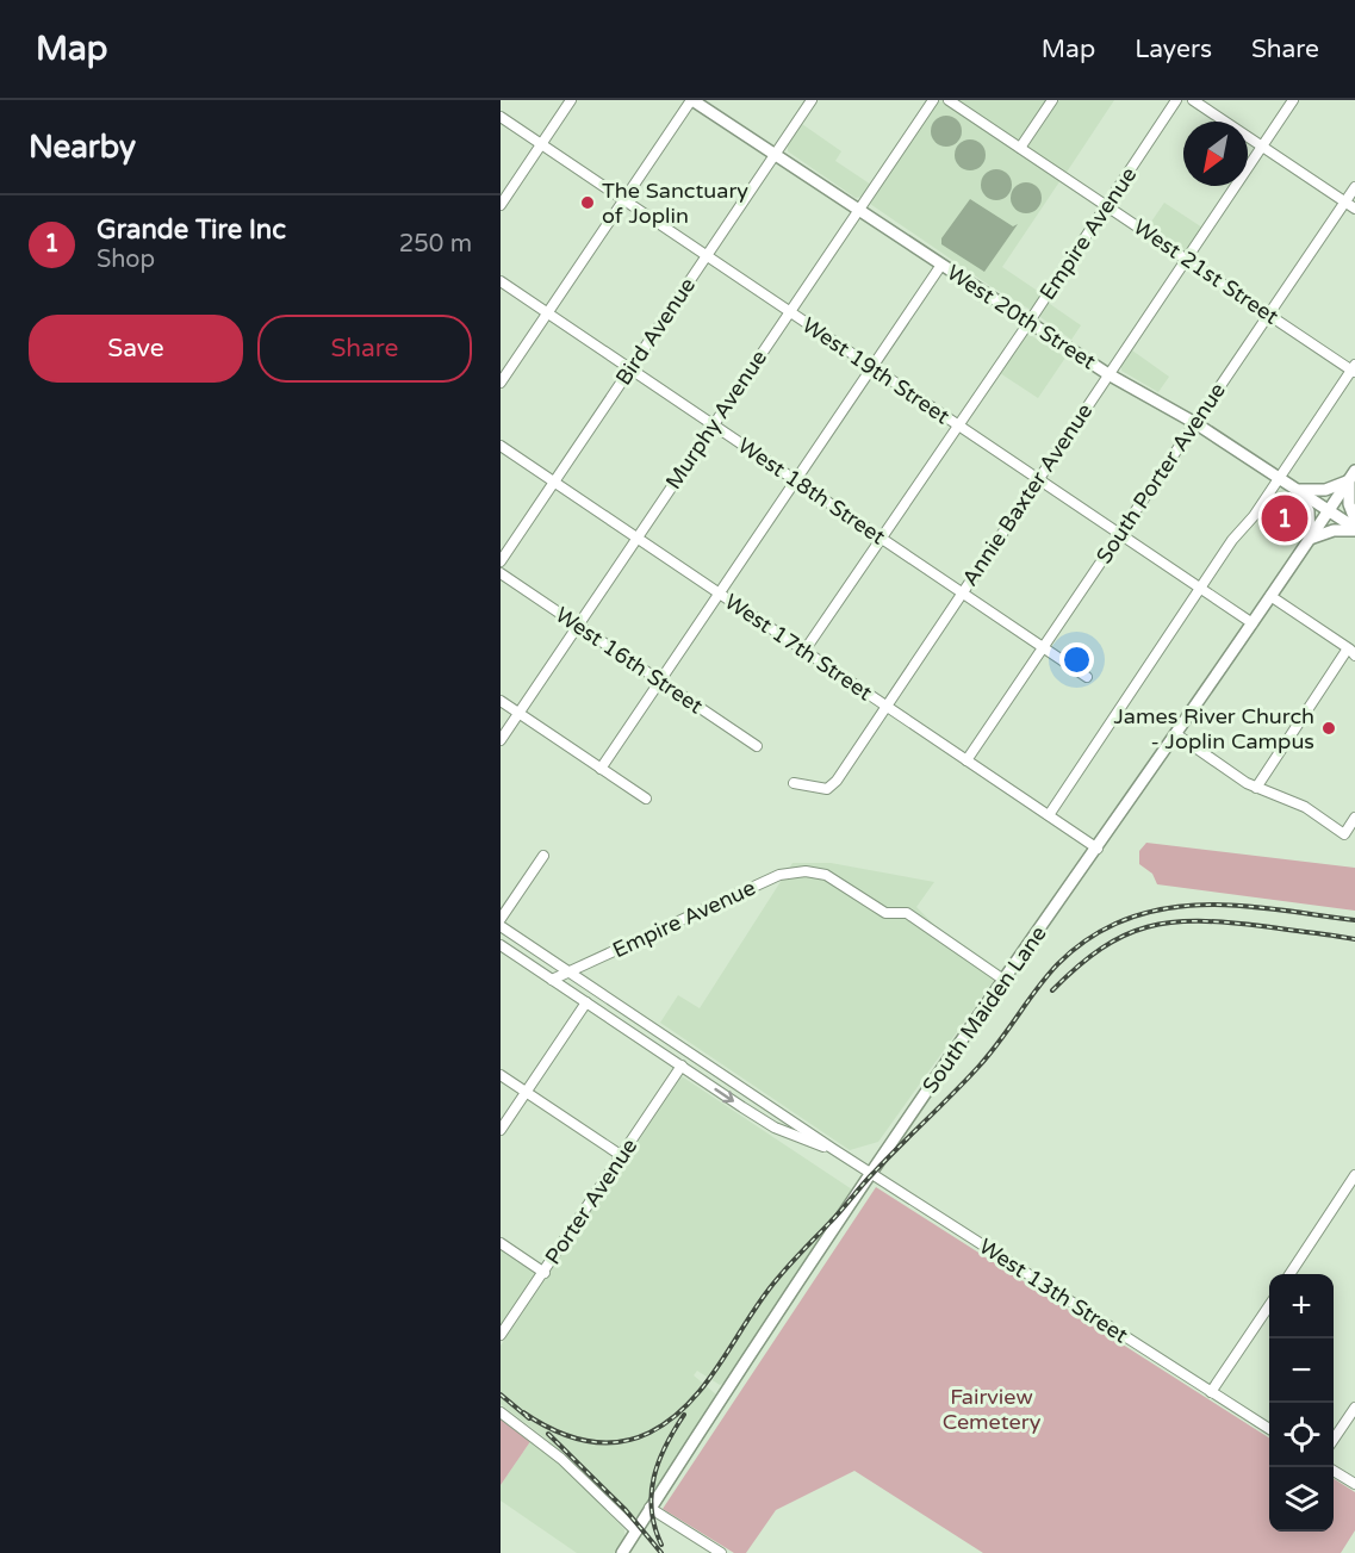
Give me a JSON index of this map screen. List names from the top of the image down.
{
  "streets": {
    "main road": ["West 20th Street", "South Maiden Lane"],
    "street": [
      "Empire Avenue",
      "West 21st Street",
      "Bird Avenue",
      "West 19th Street",
      "Murphy Avenue",
      "South Porter Avenue",
      "West 18th Street",
      "Annie Baxter Avenue",
      "West 17th Street",
      "West 16th Street",
      "Porter Avenue",
      "West 13th Street"
    ]
  },
  "crossings": [
    ["Empire Avenue", "West 21st Street"],
    ["Empire Avenue", "West 20th Street"],
    ["Empire Avenue", "West 19th Street"],
    ["Empire Avenue", "West 18th Street"],
    ["Empire Avenue", "West 17th Street"],
    ["Empire Avenue", "South Maiden Lane"],
    ["Empire Avenue", "West 13th Street"],
    ["West 21st Street", "South Porter Avenue"],
    ["West 21st Street", "Annie Baxter Avenue"],
    ["West 20th Street", "Bird Avenue"],
    ["West 20th Street", "Murphy Avenue"],
    ["West 20th Street", "South Porter Avenue"],
    ["West 20th Street", "Annie Baxter Avenue"],
    ["West 20th Street", "South Maiden Lane"],
    ["Bird Avenue", "West 19th Street"],
    ["Bird Avenue", "West 18th Street"],
    ["Bird Avenue", "West 17th Street"],
    ["West 19th Street", "Murphy Avenue"],
    ["West 19th Street", "South Porter Avenue"],
    ["West 19th Street", "Annie Baxter Avenue"],
    ["West 19th Street", "South Maiden Lane"],
    ["Murphy Avenue", "West 18th Street"],
    ["Murphy Avenue", "West 17th Street"],
    ["Murphy Avenue", "West 16th Street"],
    ["South Porter Avenue", "West 18th Street"],
    ["South Porter Avenue", "West 17th Street"],
    ["West 18th Street", "Annie Baxter Avenue"],
    ["Annie Baxter Avenue", "West 17th Street"],
    ["West 17th Street", "South Maiden Lane"],
    ["South Maiden Lane", "West 13th Street"],
    ["Porter Avenue", "West 13th Street"]
  ],
  "parks": ["Fairview Cemetery"],
  "places": ["The Sanctuary of Joplin", "James River Church - Joplin Campus"],
  "north": "bottom left",
  "page": {
    "header": "Map",
    "nav": ["Map", "Layers", "Share"],
    "heading": "Nearby",
    "list": [
      {
        "mark": "1",
        "name": "Grande Tire Inc",
        "note": "Shop",
        "value": "250 m"
      }
    ],
    "buttons": ["Save", "Share"],
    "pins": "1",
    "map_buttons": ["+", "−"]
  }
}
